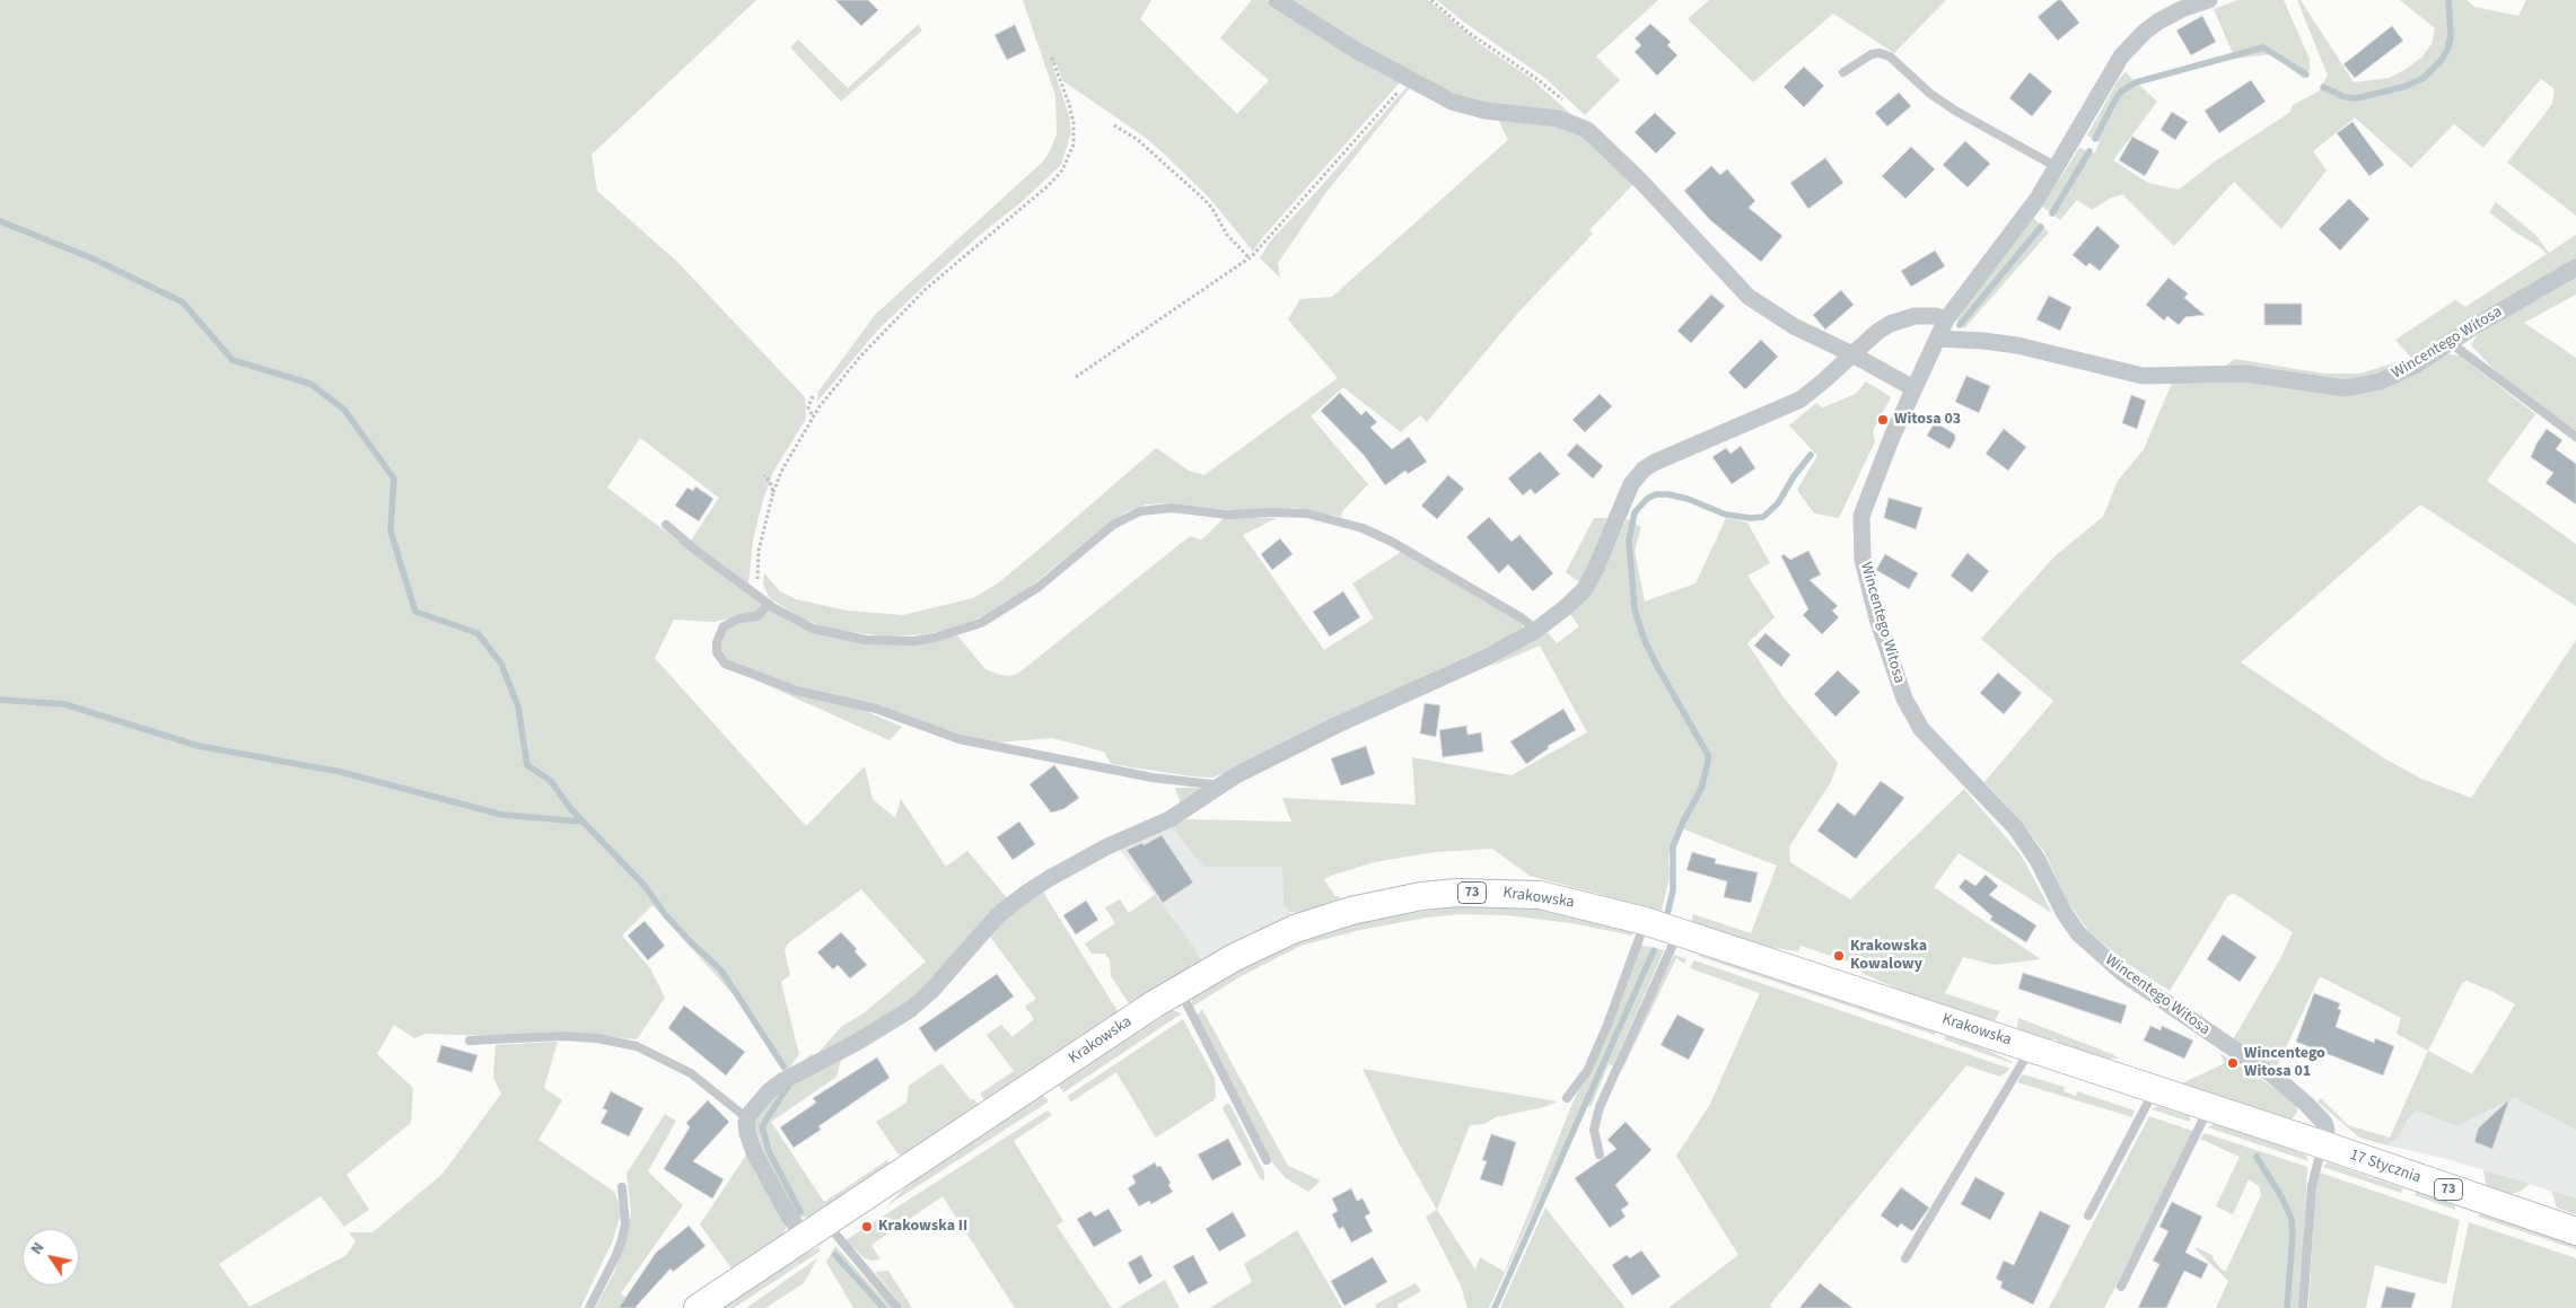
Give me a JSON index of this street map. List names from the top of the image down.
{
  "streets": {
    "main road": ["73", "Krakowska", "17 Stycznia"],
    "street": ["Wincentego Witosa"]
  },
  "crossings": [
    ["Wincentego Witosa", "Krakowska"],
    ["Wincentego Witosa", "17 Stycznia"],
    ["Krakowska", "17 Stycznia"]
  ],
  "places": [
    "Witosa 03",
    "Krakowska Kowalowy",
    "Wincentego Witosa 01",
    "Krakowska II"
  ],
  "north": "top left"
}
